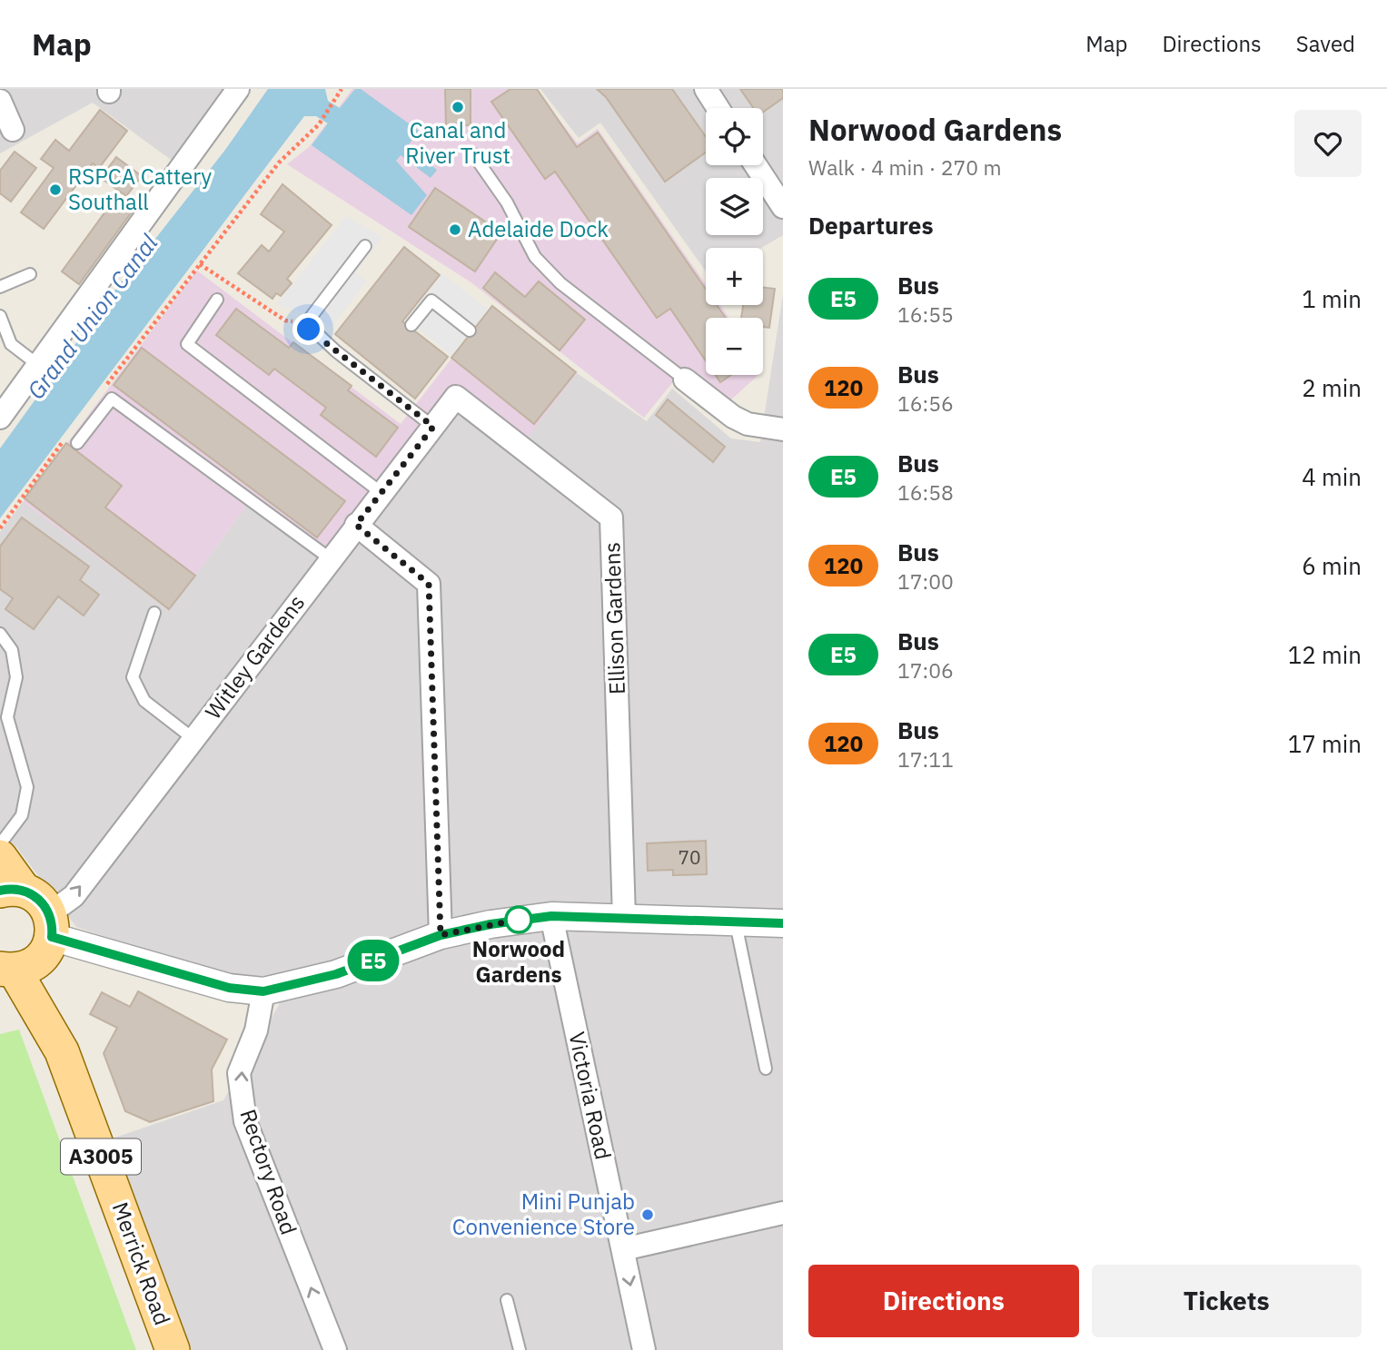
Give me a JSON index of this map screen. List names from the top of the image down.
{
  "streets": {
    "main road": ["A3005", "Merrick Road"],
    "street": [
      "Ellison Gardens",
      "Witley Gardens",
      "Victoria Road",
      "Rectory Road"
    ]
  },
  "crossings": [
    ["Ellison Gardens", "Witley Gardens"],
    ["Witley Gardens", "A3005"],
    ["A3005", "Merrick Road"]
  ],
  "one_way": ["Witley Gardens", "Rectory Road"],
  "water": ["Grand Union Canal"],
  "places": [
    "Canal and River Trust",
    "RSPCA Cattery Southall",
    "Adelaide Dock",
    "Norwood Gardens",
    "Mini Punjab Convenience Store"
  ],
  "lines": ["bus line E5"],
  "house_numbers": ["70"],
  "page": {
    "header": "Map",
    "nav": ["Map", "Directions", "Saved"],
    "on_map": "E5",
    "heading": [
      ["Norwood Gardens", "Walk · 4 min · 270 m"],
      "Departures"
    ],
    "map_buttons": ["+", "−"],
    "list": [
      {
        "mark": "E5",
        "name": "Bus",
        "note": "16:55",
        "value": "1 min"
      },
      {
        "mark": "120",
        "name": "Bus",
        "note": "16:56",
        "value": "2 min"
      },
      {
        "mark": "E5",
        "name": "Bus",
        "note": "16:58",
        "value": "4 min"
      },
      {
        "mark": "120",
        "name": "Bus",
        "note": "17:00",
        "value": "6 min"
      },
      {
        "mark": "E5",
        "name": "Bus",
        "note": "17:06",
        "value": "12 min"
      },
      {
        "mark": "120",
        "name": "Bus",
        "note": "17:11",
        "value": "17 min"
      }
    ],
    "buttons": ["Directions", "Tickets"]
  }
}
